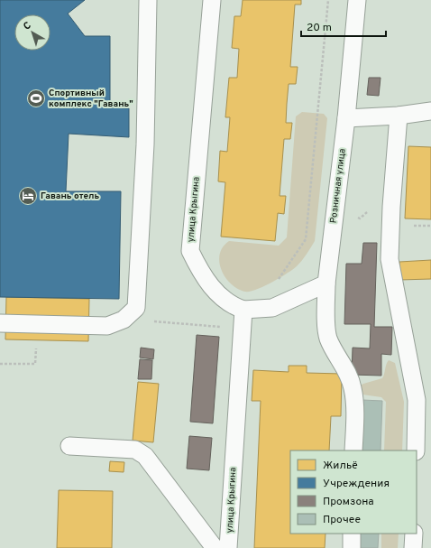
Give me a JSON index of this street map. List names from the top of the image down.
{
  "streets": {
    "lane": ["Розничная улица", "улица Крыгина"]
  },
  "places": {
    "sports": ["Спортивный комплекс \"Гавань\""],
    "hotel": ["Гавань отель"]
  },
  "legend": [
    "Жильё",
    "Учреждения",
    "Промзона",
    "Прочее"
  ],
  "scale_bar": "20 m",
  "north": "top left"
}
